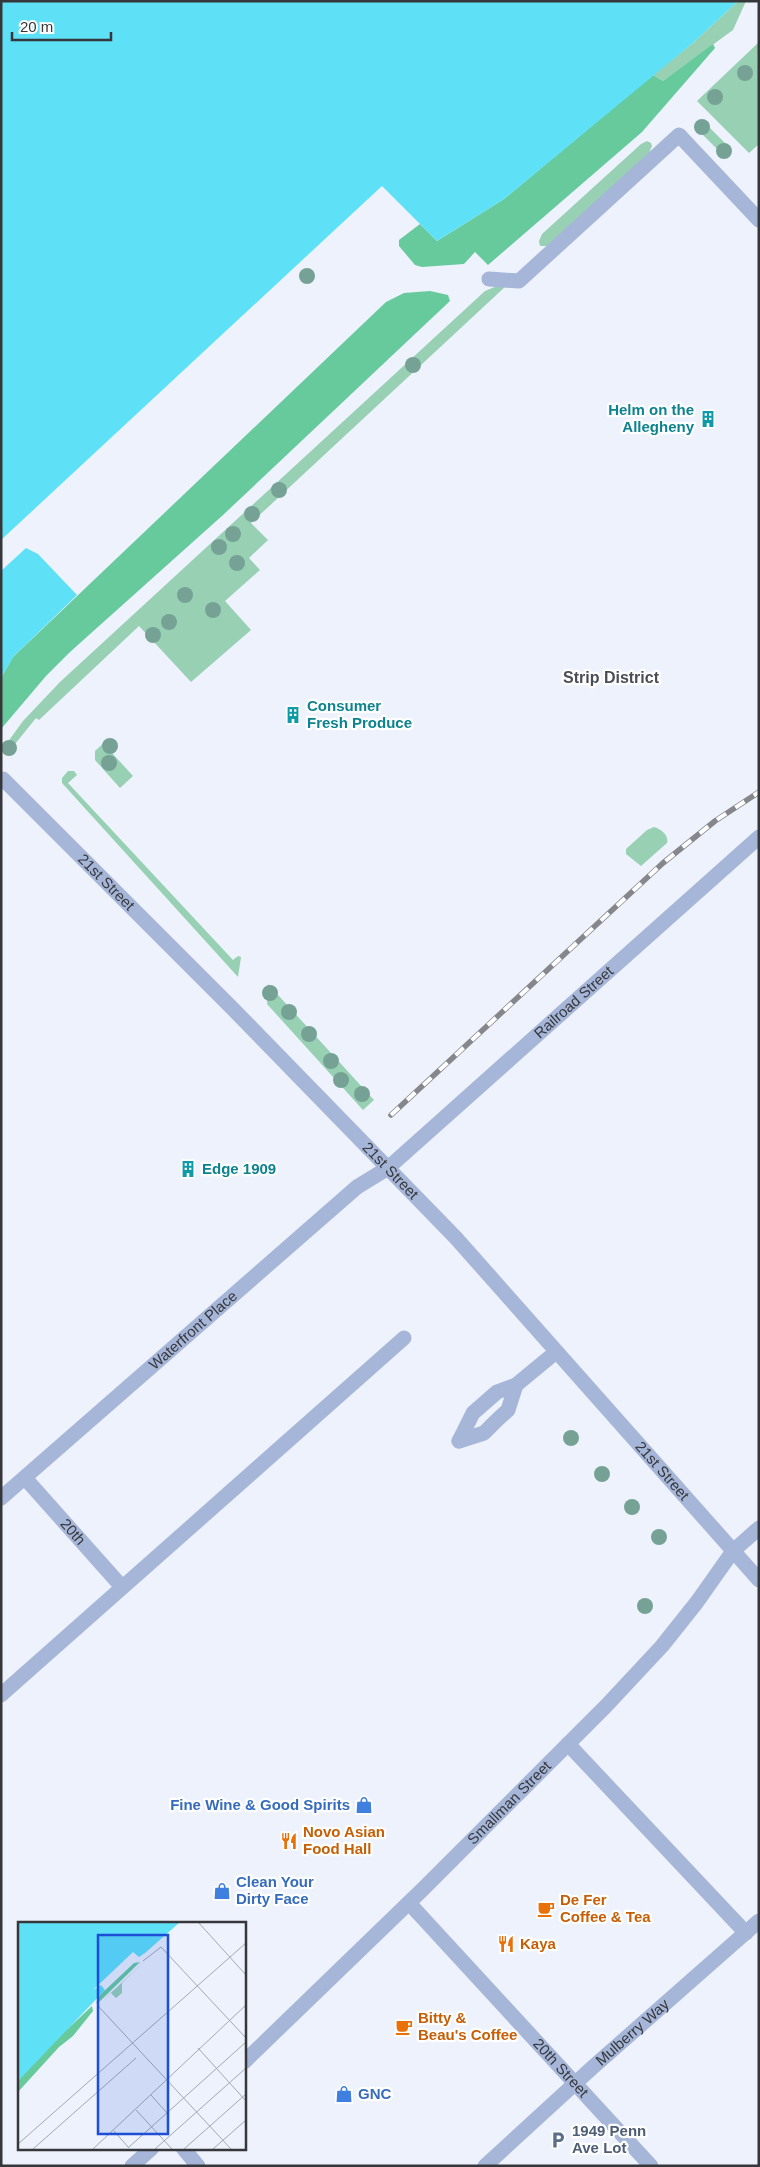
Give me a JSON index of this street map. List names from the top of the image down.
{
  "streets": {
    "street": [
      "21st Street",
      "Railroad Street",
      "Waterfront Place",
      "20th",
      "Smallman Street",
      "Mulberry Way",
      "20th Street"
    ]
  },
  "crossings": [
    ["21st Street", "Railroad Street"],
    ["21st Street", "Waterfront Place"],
    ["21st Street", "Smallman Street"],
    ["Railroad Street", "Waterfront Place"],
    ["Waterfront Place", "20th"],
    ["Smallman Street", "20th Street"],
    ["Mulberry Way", "20th Street"]
  ],
  "districts": ["Strip District"],
  "places": {
    "building": ["Helm on the Allegheny", "Consumer Fresh Produce", "Edge 1909"],
    "shop": ["Fine Wine & Good Spirits", "Clean Your Dirty Face", "GNC"],
    "restaurant": ["Novo Asian Food Hall", "Kaya"],
    "cafe": ["De Fer Coffee & Tea", "Bitty & Beau's Coffee"],
    "parking": ["1949 Penn Ave Lot"]
  },
  "scale_bar": "20 m"
}
